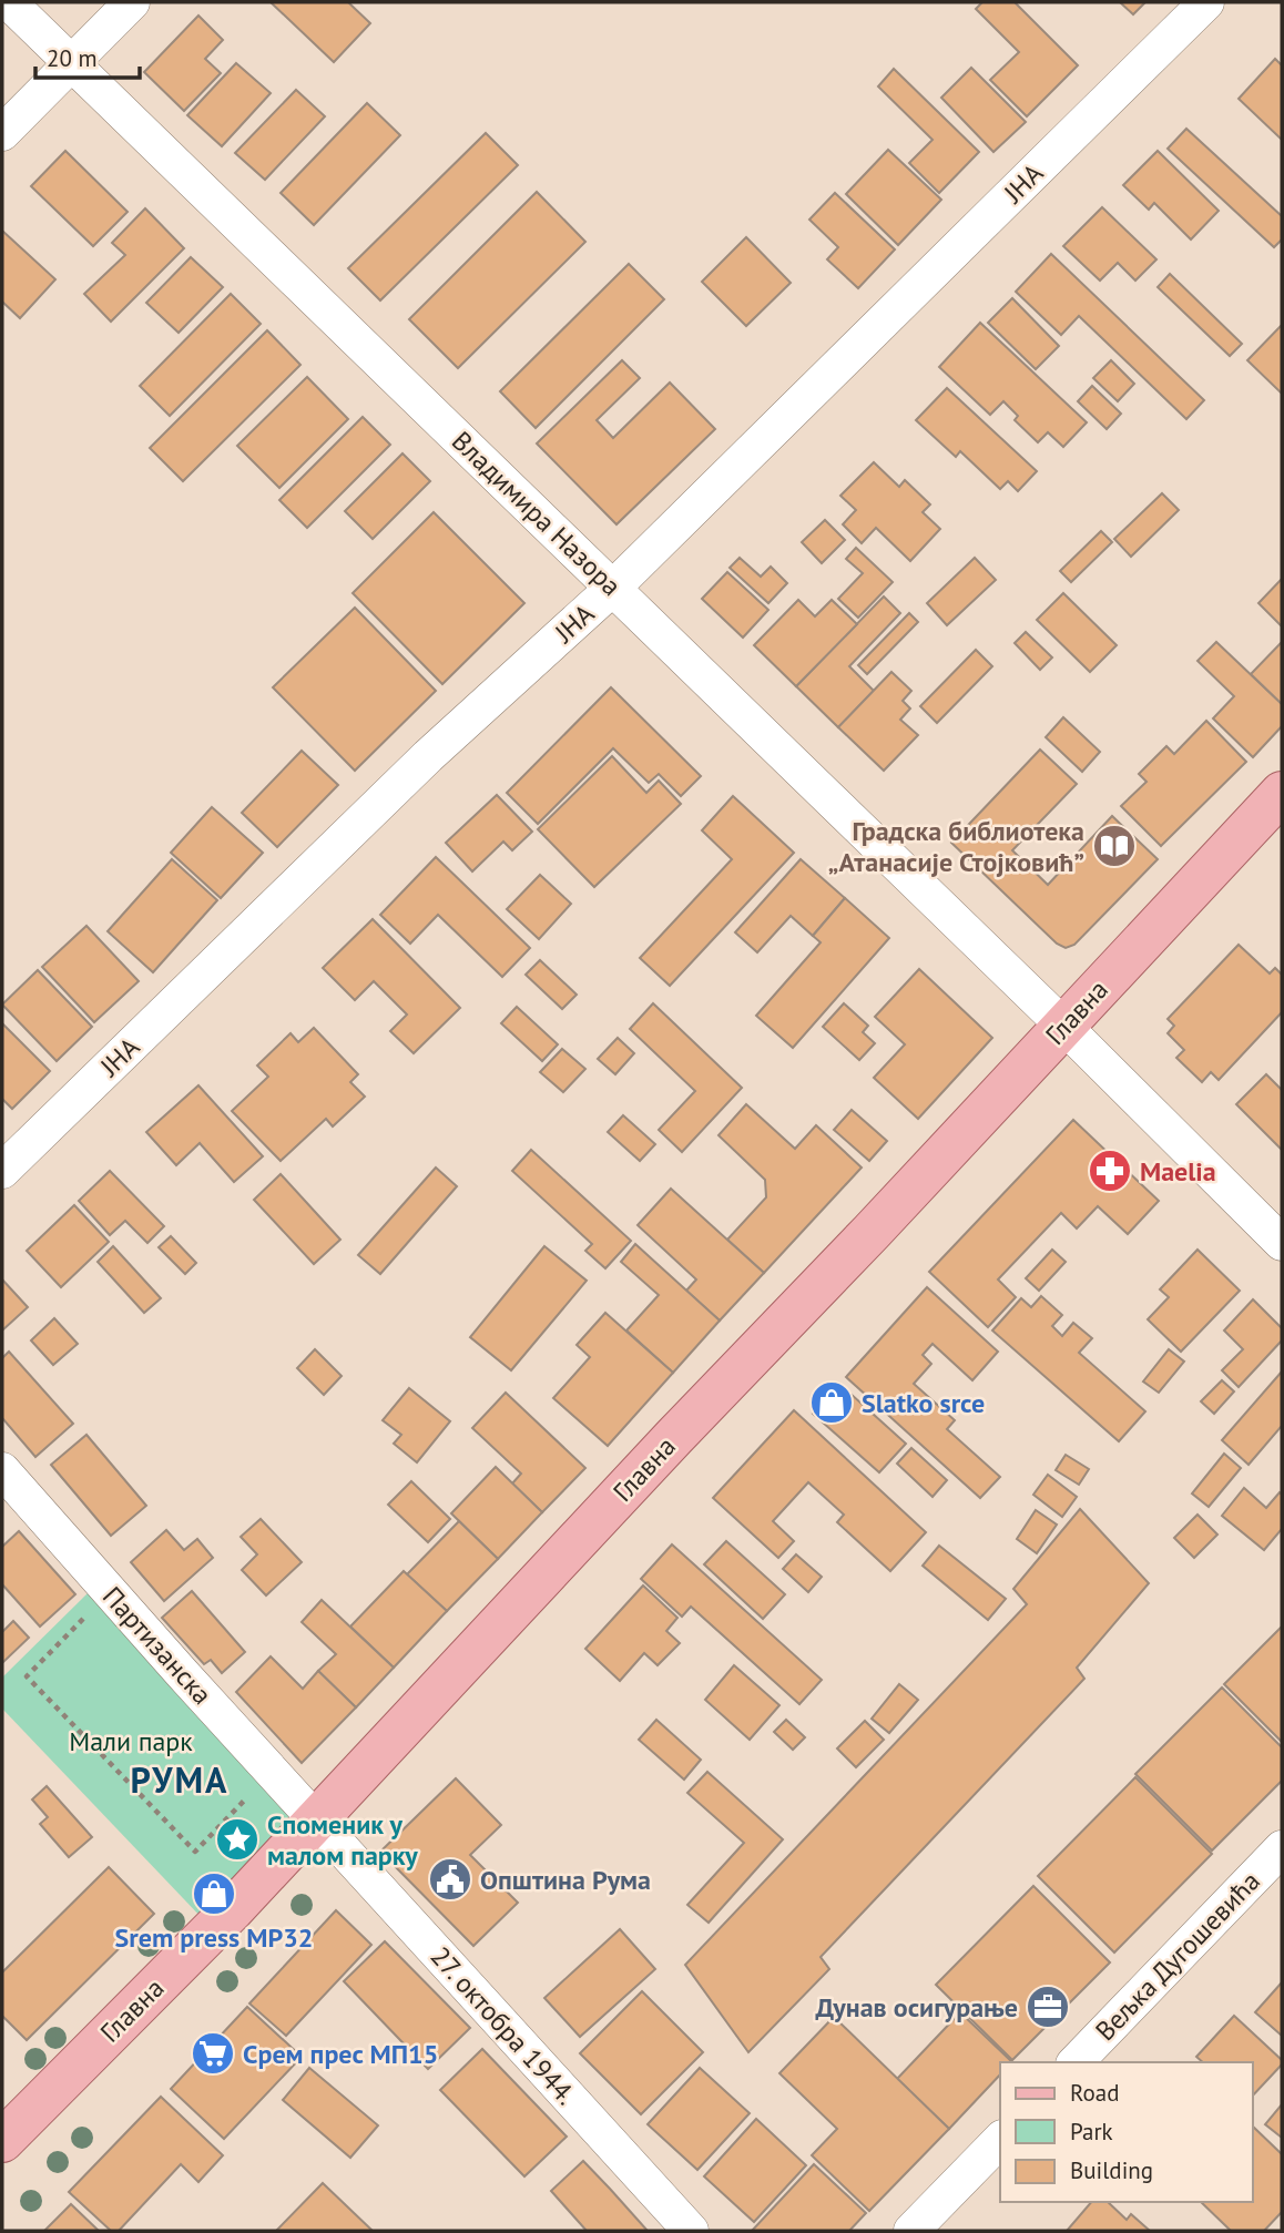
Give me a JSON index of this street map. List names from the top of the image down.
{
  "streets": {
    "main road": ["Главна"],
    "street": [
      "ЈНА",
      "Владимира Назора",
      "Партизанска",
      "Вељка Дугошевића",
      "27. октобра 1944."
    ]
  },
  "crossings": [
    ["ЈНА", "Владимира Назора"],
    ["Владимира Назора", "Главна"],
    ["Главна", "Партизанска"],
    ["Главна", "27. октобра 1944."],
    ["Партизанска", "27. октобра 1944."]
  ],
  "districts": ["РУМА"],
  "parks": ["Мали парк"],
  "places": {
    "library": ["Градска библиотека „Атанасије Стојковић”"],
    "pharmacy": ["Maelia"],
    "shop": ["Slatko srce", "Srem press MP32"],
    "place": ["Споменик у малом парку"],
    "public building": ["Општина Рума"],
    "office": ["Дунав осигурање"],
    "supermarket": ["Срем прес МП15"]
  },
  "legend": ["Road", "Park", "Building"],
  "scale_bar": "20 m"
}
